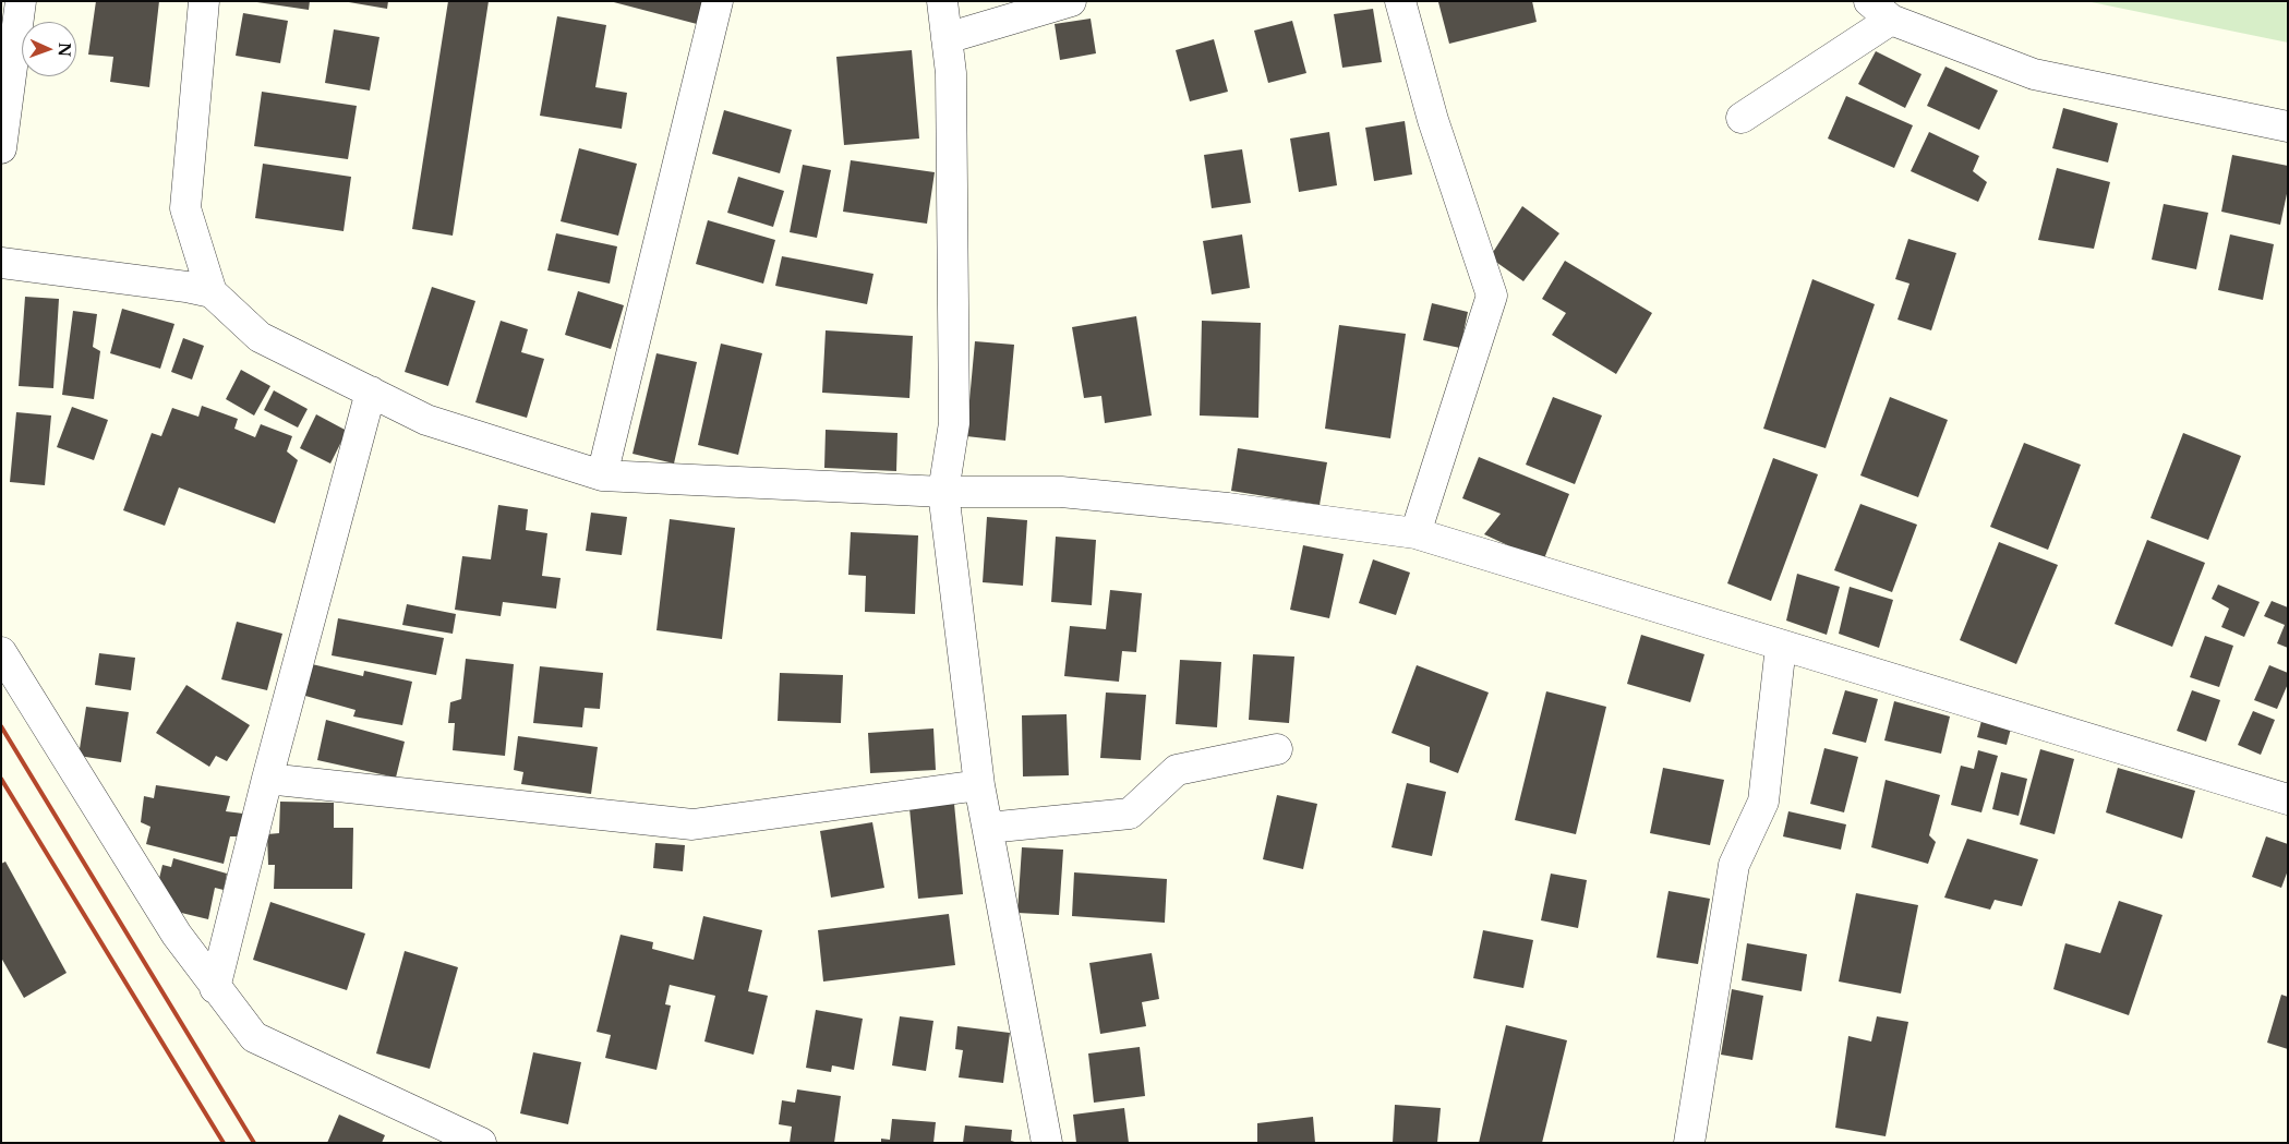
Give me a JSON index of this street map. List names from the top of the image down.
{
  "north": "right"
}
